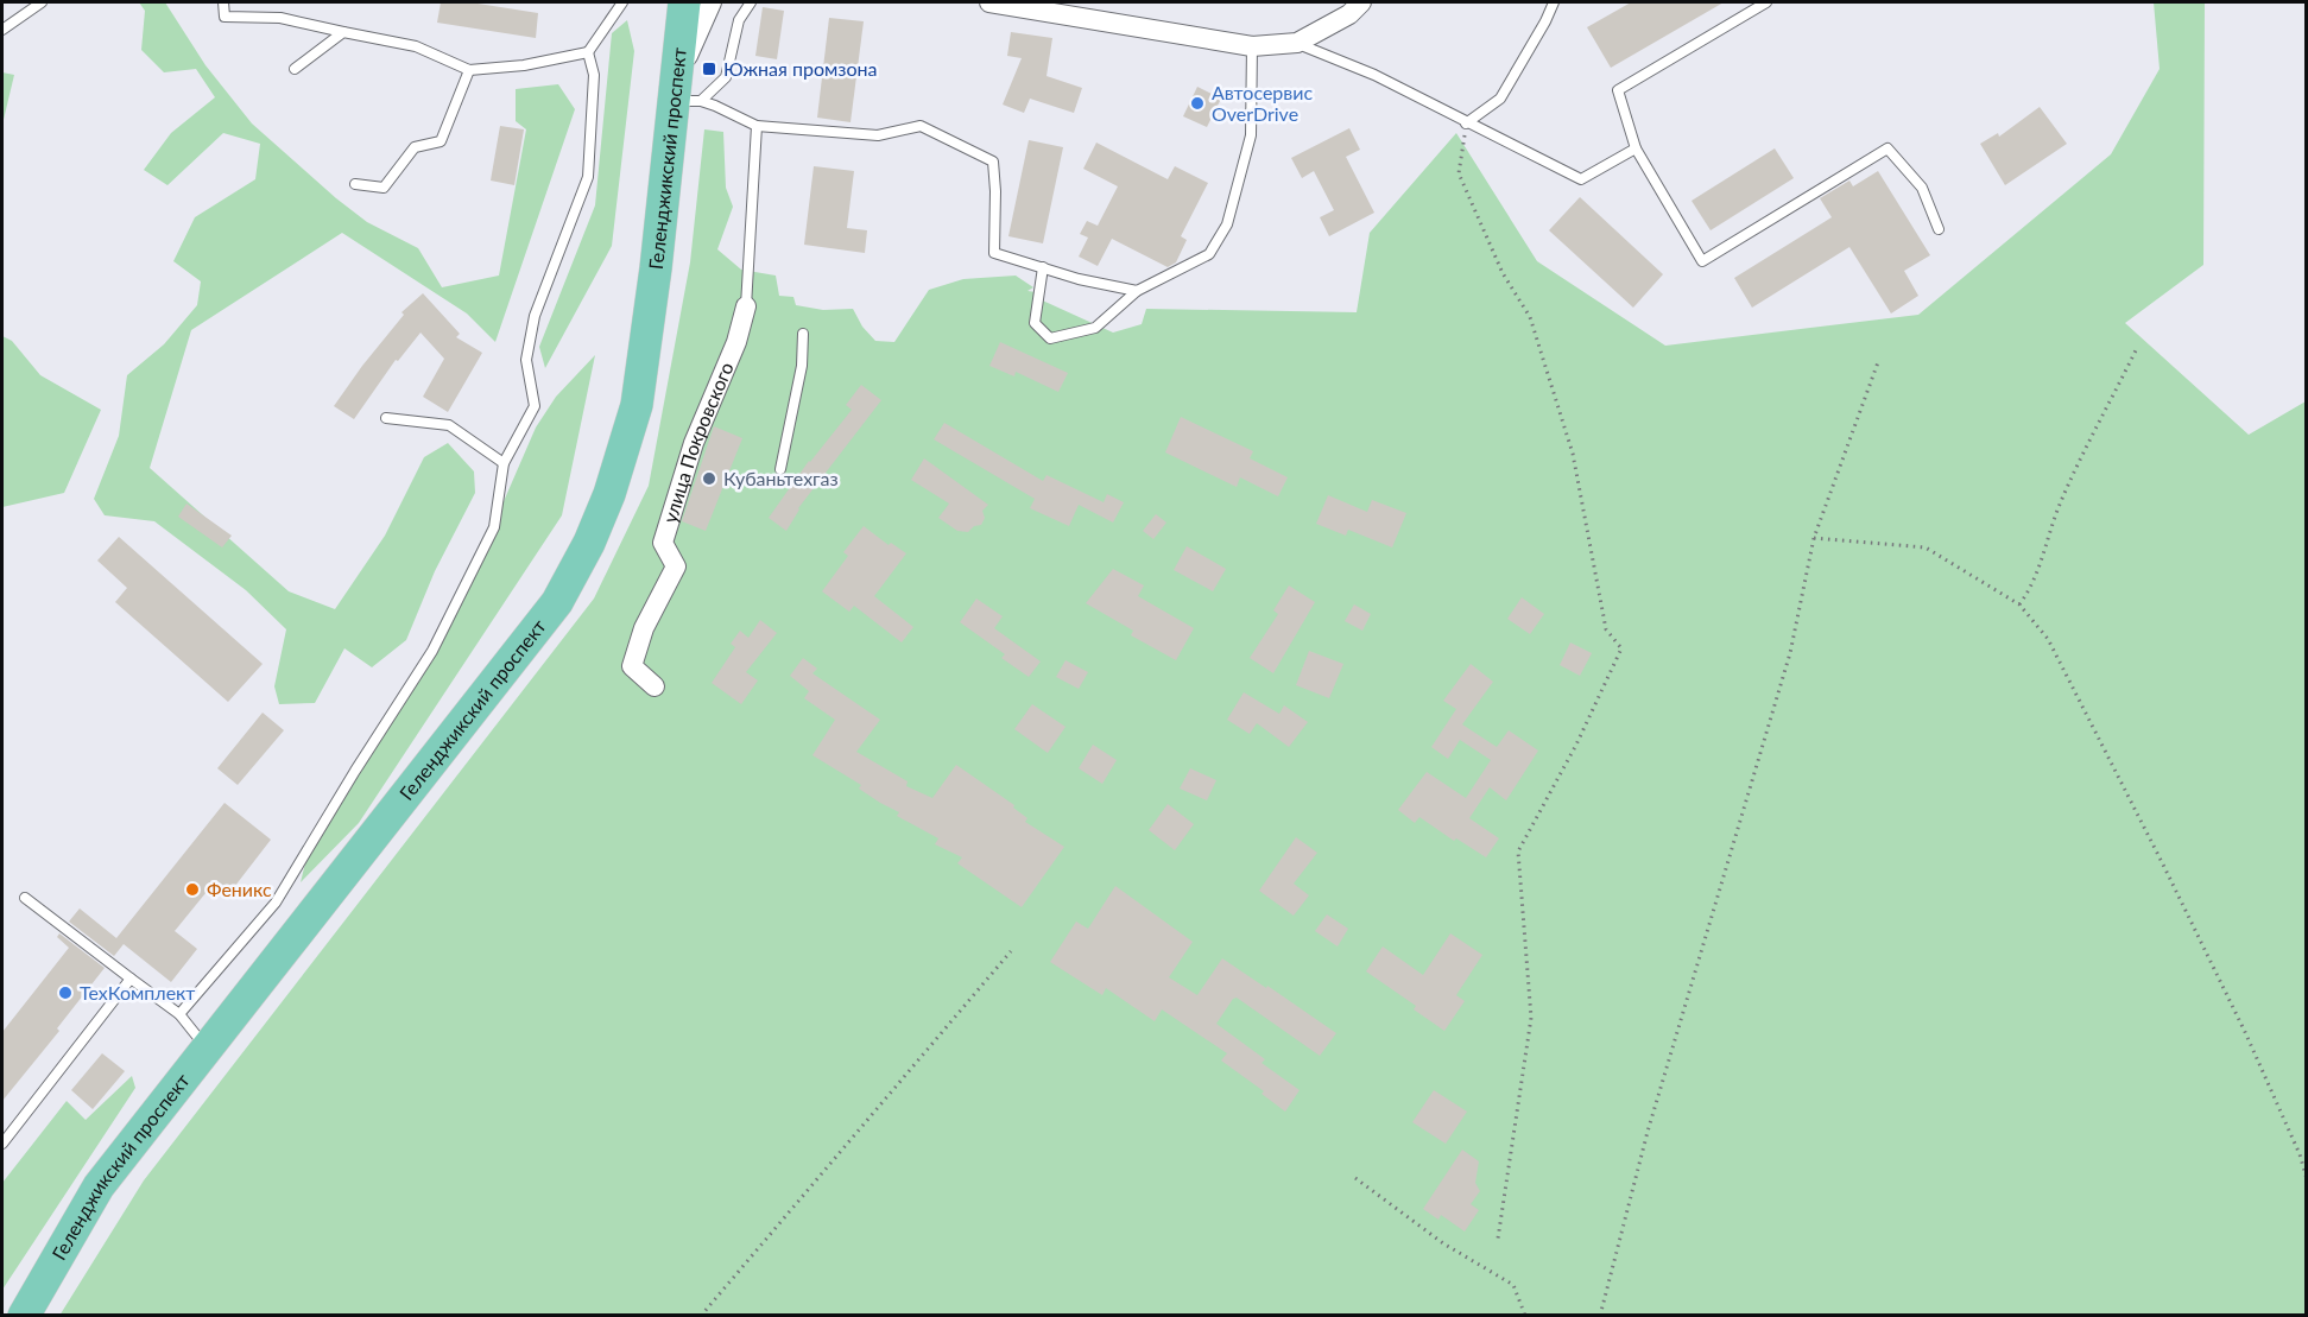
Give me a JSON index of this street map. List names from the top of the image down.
{
  "streets": {
    "main road": ["Геленджикский проспект"],
    "street": ["улица Покровского"]
  },
  "places": {
    "transit": ["Южная промзона"],
    "other": [
      "Автосервис OverDrive",
      "Кубаньтехгаз",
      "Феникс",
      "ТехКомплект"
    ]
  }
}
